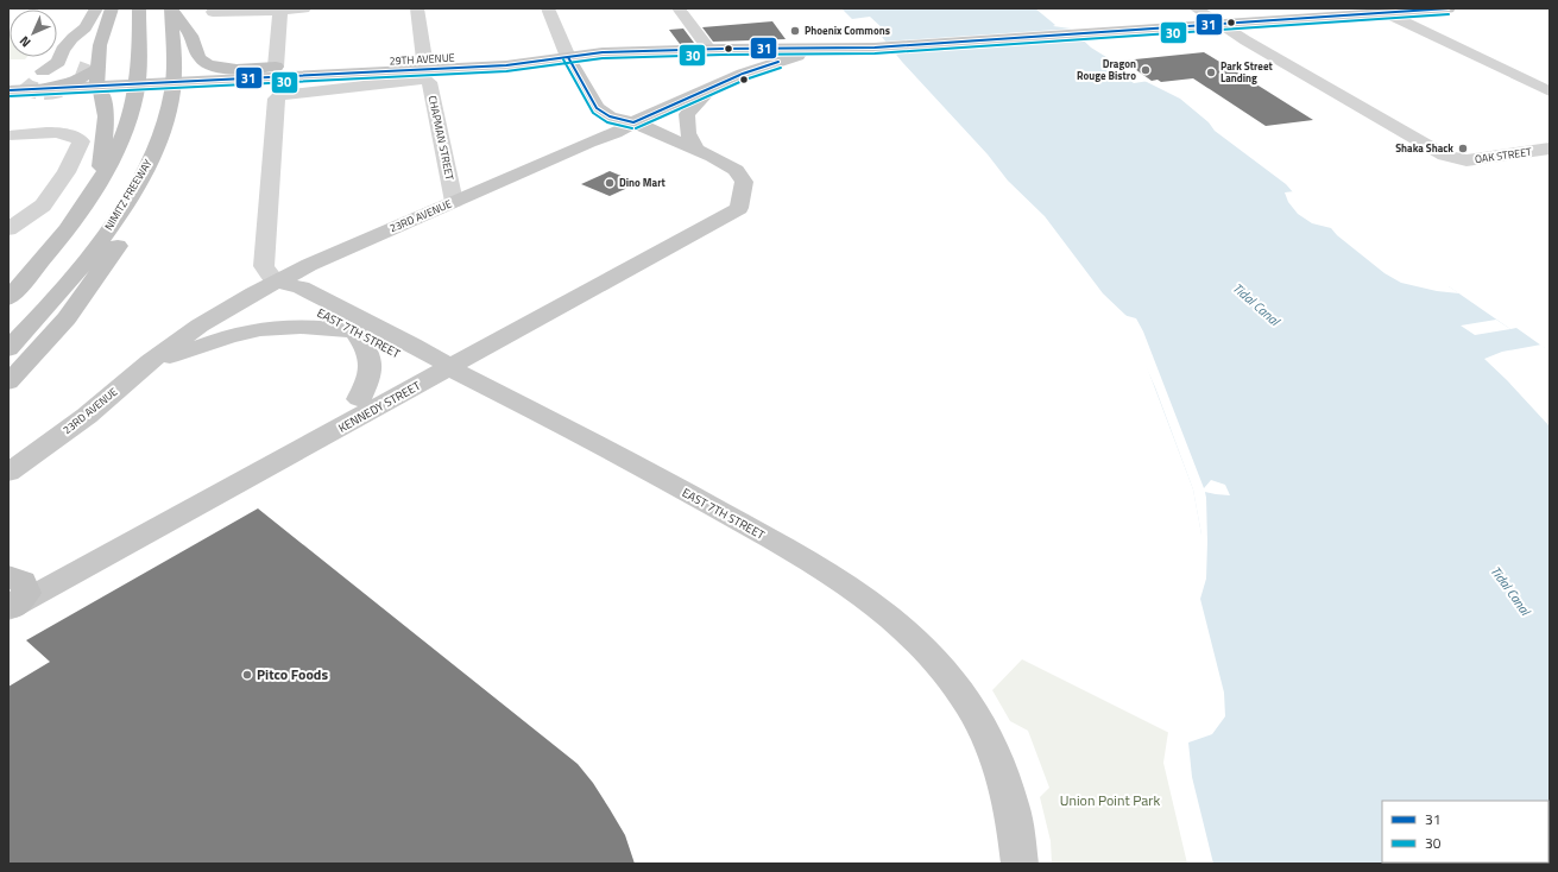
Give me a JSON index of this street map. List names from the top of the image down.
{
  "streets": {
    "highway": ["NIMITZ FREEWAY"],
    "main road": [
      "29TH AVENUE",
      "23RD AVENUE",
      "EAST 7TH STREET",
      "KENNEDY STREET"
    ],
    "street": ["CHAPMAN STREET", "OAK STREET"]
  },
  "crossings": [
    ["29TH AVENUE", "23RD AVENUE"],
    ["CHAPMAN STREET", "23RD AVENUE"],
    ["CHAPMAN STREET", "EAST 7TH STREET"],
    ["23RD AVENUE", "EAST 7TH STREET"],
    ["23RD AVENUE", "KENNEDY STREET"],
    ["EAST 7TH STREET", "KENNEDY STREET"]
  ],
  "water": ["Tidal Canal"],
  "parks": ["Union Point Park"],
  "places": [
    "Phoenix Commons",
    "Dragon Rouge Bistro",
    "Park Street Landing",
    "Shaka Shack",
    "Dino Mart",
    "Pitco Foods"
  ],
  "lines": ["transit line 31", "transit line 30"],
  "legend": ["31", "30"],
  "north": "bottom left"
}
